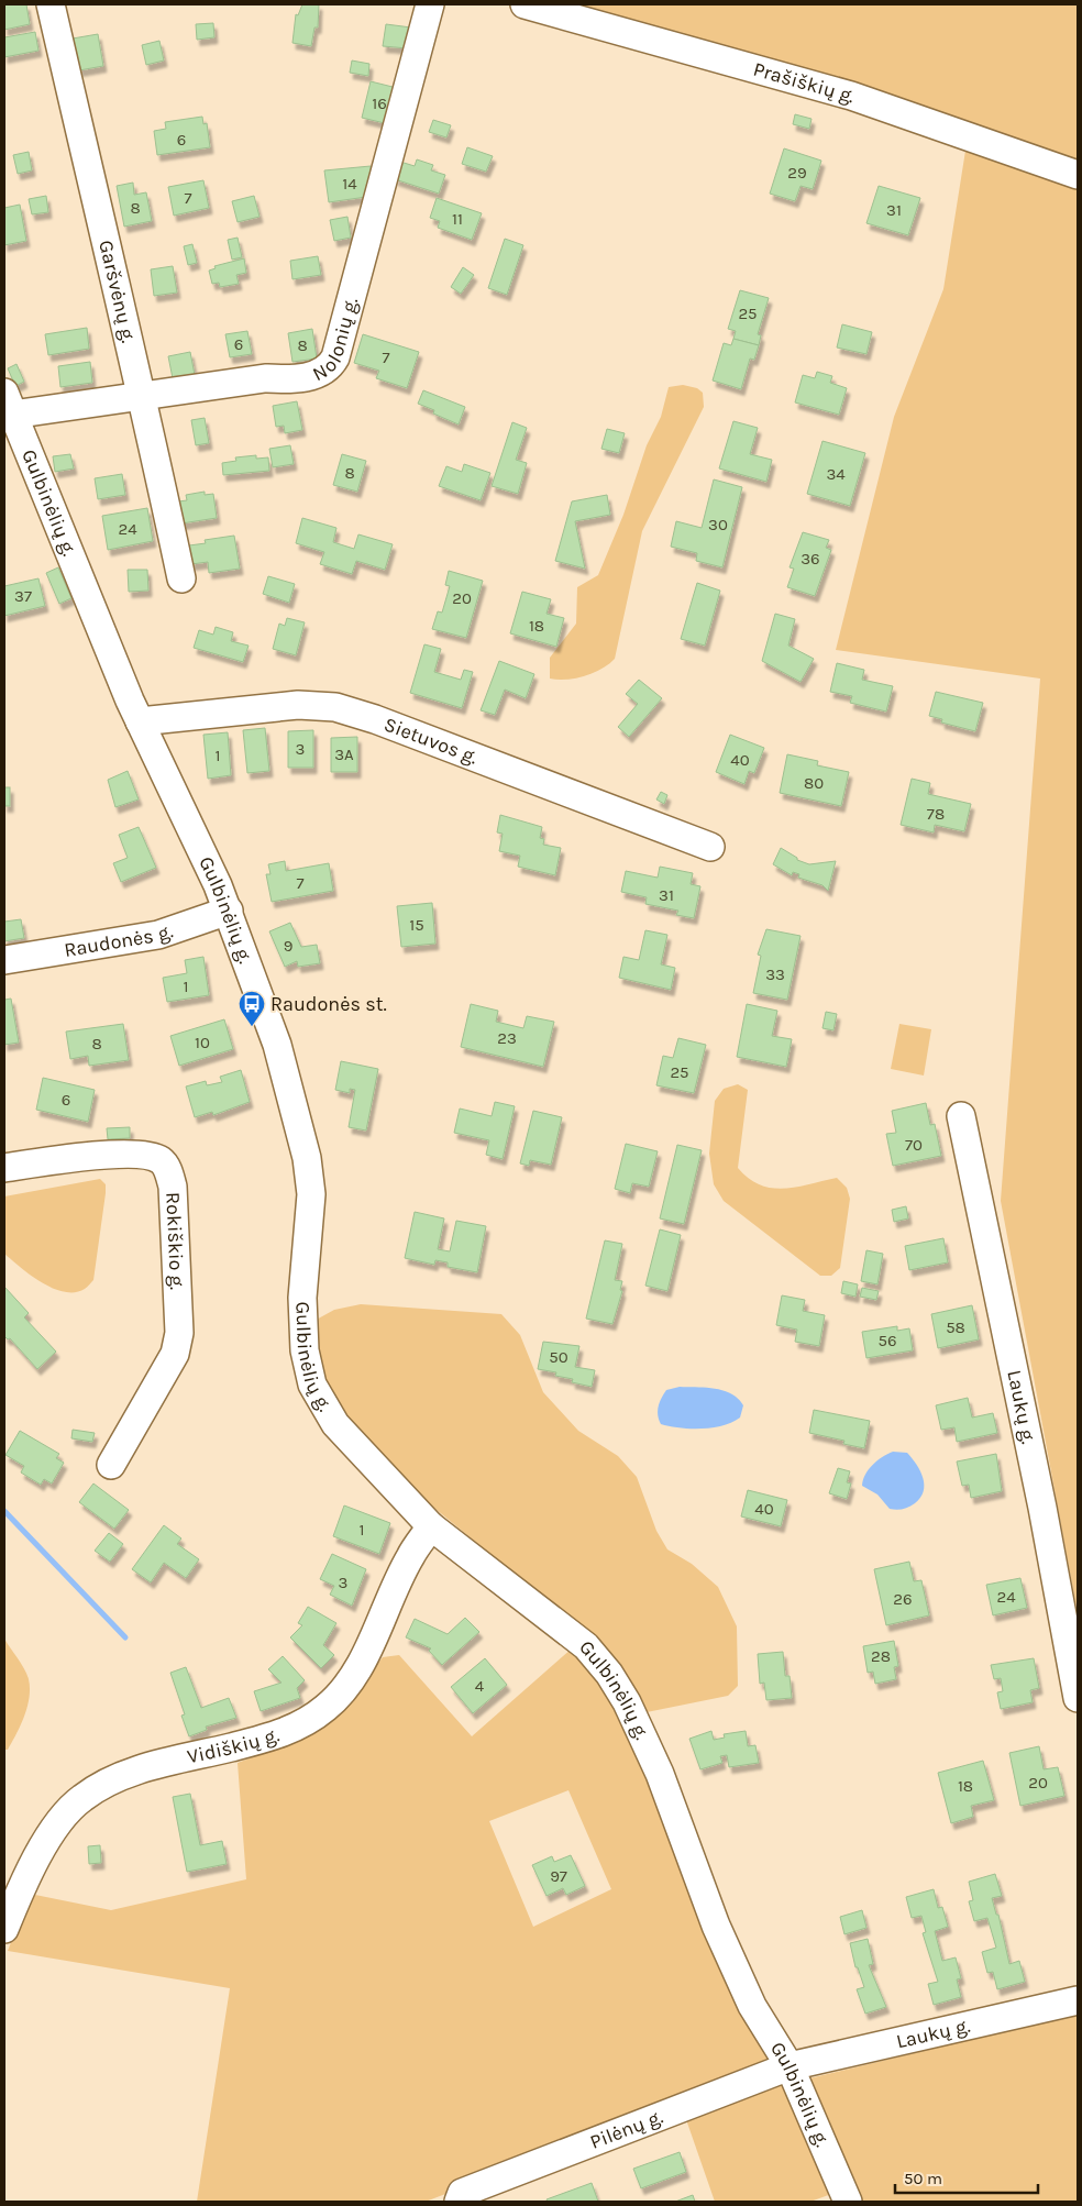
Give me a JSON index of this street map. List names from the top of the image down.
{
  "streets": {
    "street": [
      "Prašiškių g.",
      "Garšvėnų g.",
      "Nolonių g.",
      "Gulbinėlių g.",
      "Sietuvos g.",
      "Raudonės g.",
      "Rokiškio g.",
      "Laukų g.",
      "Vidiškių g.",
      "Pilėnų g."
    ]
  },
  "crossings": [
    ["Garšvėnų g.", "Nolonių g."],
    ["Nolonių g.", "Gulbinėlių g."],
    ["Gulbinėlių g.", "Sietuvos g."],
    ["Gulbinėlių g.", "Raudonės g."],
    ["Gulbinėlių g.", "Laukų g."],
    ["Gulbinėlių g.", "Vidiškių g."],
    ["Gulbinėlių g.", "Pilėnų g."],
    ["Laukų g.", "Pilėnų g."]
  ],
  "places": {
    "bus stop": ["Raudonės st."]
  },
  "house_numbers": [
    "16",
    "6",
    "29",
    "14",
    "7",
    "8",
    "31",
    "11",
    "25",
    "6",
    "8",
    "7",
    "8",
    "34",
    "30",
    "24",
    "36",
    "37",
    "20",
    "18",
    "3",
    "3A",
    "1",
    "40",
    "80",
    "78",
    "7",
    "31",
    "15",
    "9",
    "33",
    "1",
    "23",
    "10",
    "8",
    "25",
    "6",
    "70",
    "58",
    "56",
    "50",
    "40",
    "1",
    "3",
    "24",
    "26",
    "28",
    "4",
    "20",
    "18",
    "97"
  ],
  "scale_bar": "50 m"
}
